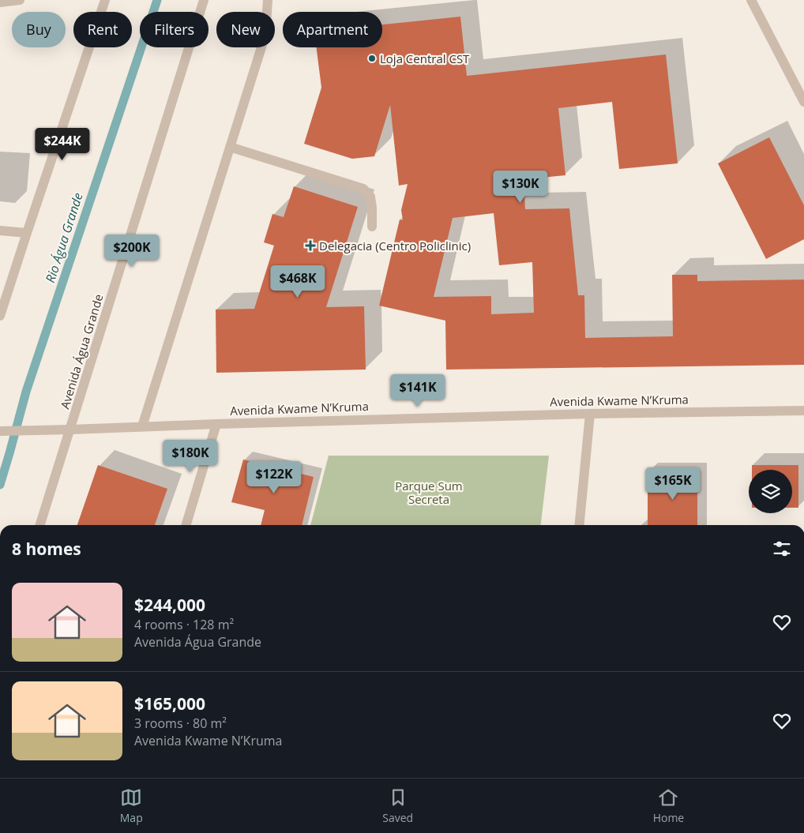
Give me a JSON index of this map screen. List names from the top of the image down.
{
  "streets": {
    "street": ["Avenida Água Grande", "Avenida Kwame N’Kruma"]
  },
  "crossings": [
    ["Avenida Água Grande", "Avenida Kwame N’Kruma"]
  ],
  "water": ["Rio Água Grande"],
  "parks": ["Parque Sum Secreta"],
  "places": {
    "other": ["Loja Central CST"],
    "health": ["Delegacia (Centro Policlinic)"]
  },
  "page": {
    "chip": [
      "Buy",
      "Rent",
      "Filters",
      "New",
      "Apartment"
    ],
    "price": [
      "$244K",
      "$130K",
      "$200K",
      "$468K",
      "$141K",
      "$180K",
      "$122K",
      "$165K"
    ],
    "heading": "8 homes",
    "list": [
      {
        "name": "$244,000",
        "note": "4 rooms · 128 m² · Avenida Água Grande"
      },
      {
        "name": "$165,000",
        "note": "3 rooms · 80 m² · Avenida Kwame N’Kruma"
      }
    ],
    "tabs": ["Map", "Saved", "Home"]
  }
}
